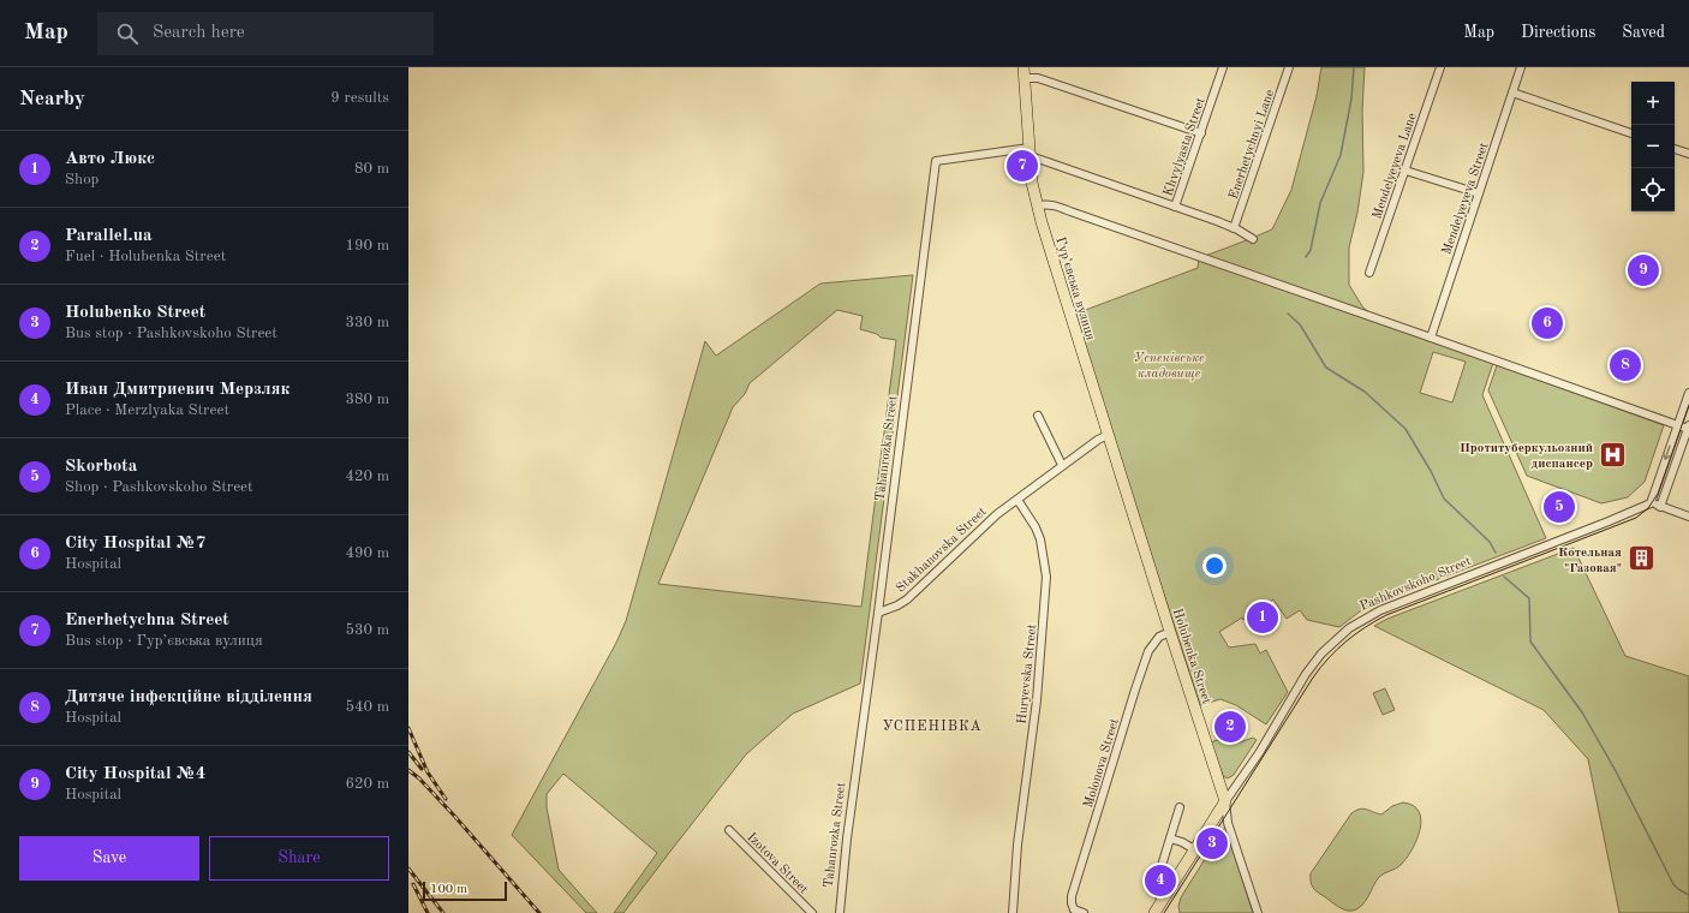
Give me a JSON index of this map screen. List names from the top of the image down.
{
  "streets": {
    "highway": ["Гур’євська вулиця", "Pashkovskoho Street", "Holubenka Street"],
    "street": [
      "Enerhetychnyi Lane",
      "Khvylyasta Street",
      "Mendelyeyeva Lane",
      "Mendelyeyeva Street",
      "Tahanrozka Street",
      "Stakhanovska Street",
      "Huryevska Street",
      "Molonova Street",
      "Izotova Street"
    ]
  },
  "crossings": [
    ["Гур’євська вулиця", "Tahanrozka Street"],
    ["Гур’євська вулиця", "Holubenka Street"],
    ["Tahanrozka Street", "Stakhanovska Street"],
    ["Stakhanovska Street", "Huryevska Street"],
    ["Pashkovskoho Street", "Holubenka Street"],
    ["Holubenka Street", "Molonova Street"]
  ],
  "districts": ["УСПЕНІВКА"],
  "parks": ["Успенівське кладовище"],
  "places": {
    "hospital": ["Протитуберкульозний диспансер"],
    "building": ["Котельная \"Газовая\""]
  },
  "scale_bar": "100 m",
  "page": {
    "header": "Map",
    "search": "Search here",
    "nav": ["Map", "Directions", "Saved"],
    "heading": ["Nearby", "9 results"],
    "map_buttons": ["+", "−"],
    "list": [
      {
        "mark": "1",
        "name": "Авто Люкс",
        "note": "Shop",
        "value": "80 m"
      },
      {
        "mark": "2",
        "name": "Parallel.ua",
        "note": "Fuel · Holubenka Street",
        "value": "190 m"
      },
      {
        "mark": "3",
        "name": "Holubenko Street",
        "note": "Bus stop · Pashkovskoho Street",
        "value": "330 m"
      },
      {
        "mark": "4",
        "name": "Иван Дмитриевич Мерзляк",
        "note": "Place · Merzlyaka Street",
        "value": "380 m"
      },
      {
        "mark": "5",
        "name": "Skorbota",
        "note": "Shop · Pashkovskoho Street",
        "value": "420 m"
      },
      {
        "mark": "6",
        "name": "City Hospital №7",
        "note": "Hospital",
        "value": "490 m"
      },
      {
        "mark": "7",
        "name": "Enerhetychna Street",
        "note": "Bus stop · Гур’євська вулиця",
        "value": "530 m"
      },
      {
        "mark": "8",
        "name": "Дитяче інфекційне відділення",
        "note": "Hospital",
        "value": "540 m"
      },
      {
        "mark": "9",
        "name": "City Hospital №4",
        "note": "Hospital",
        "value": "620 m"
      }
    ],
    "pins": [
      "7",
      "9",
      "6",
      "8",
      "5",
      "1",
      "2",
      "3",
      "4"
    ],
    "buttons": ["Save", "Share"],
    "scale": "100 m"
  }
}
